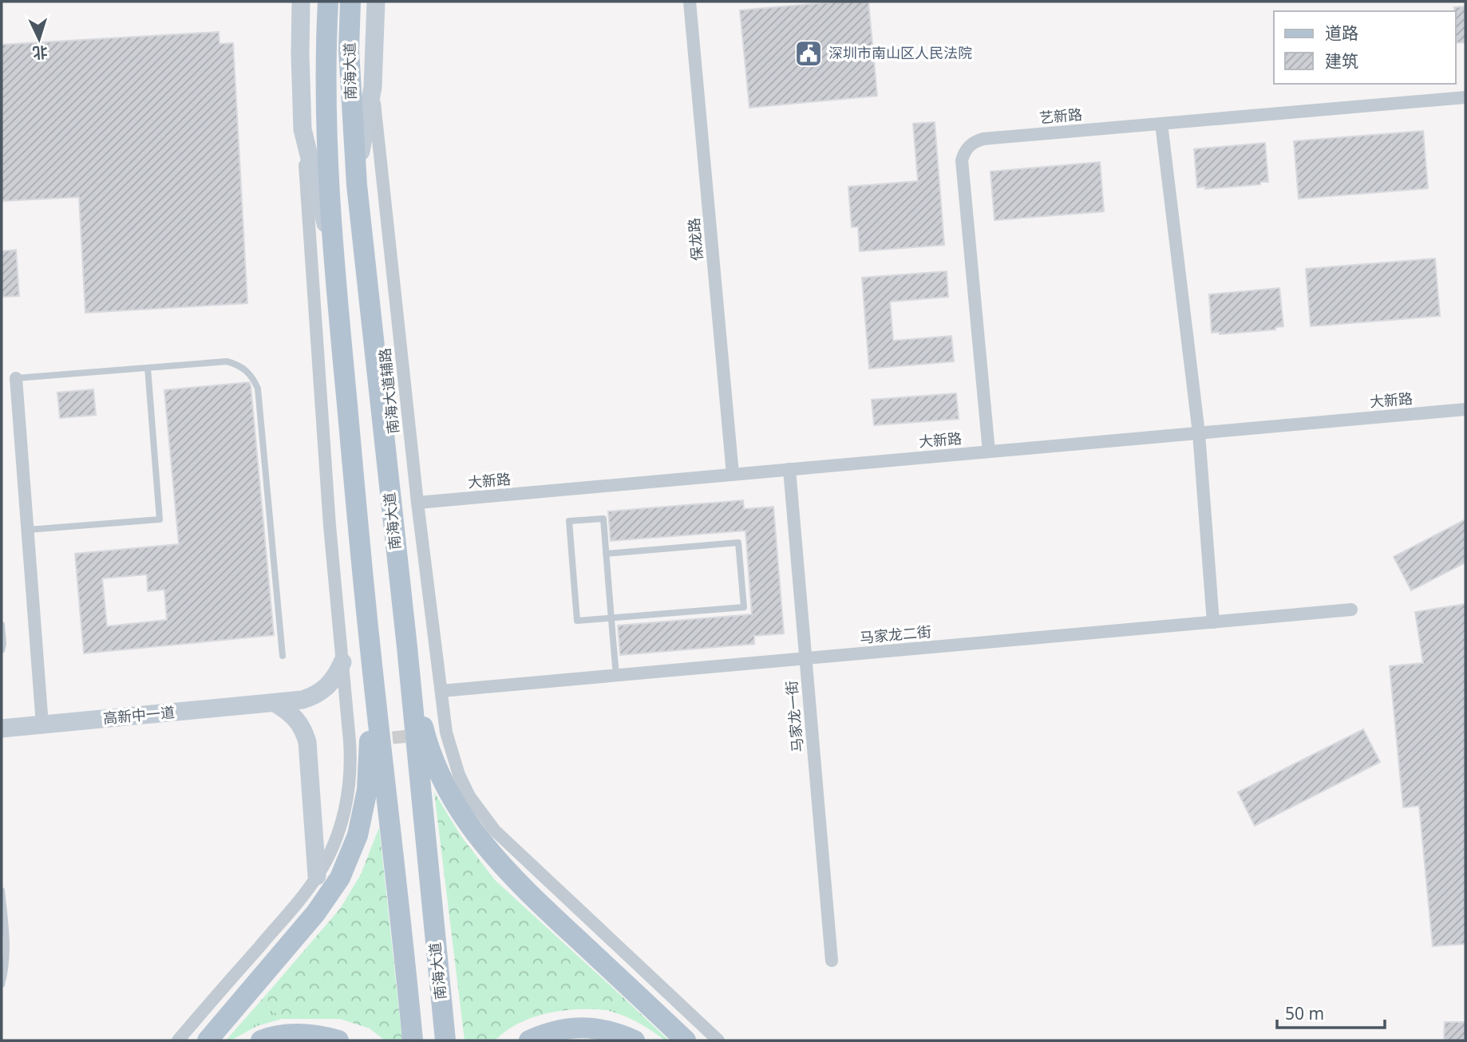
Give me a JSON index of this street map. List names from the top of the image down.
{
  "streets": {
    "main road": ["南海大道"],
    "street": [
      "艺新路",
      "保龙路",
      "南海大道辅路",
      "大新路",
      "马家龙二街",
      "高新中一道",
      "马家龙一街"
    ]
  },
  "crossings": [
    ["艺新路", "大新路"],
    ["保龙路", "大新路"],
    ["南海大道辅路", "大新路"],
    ["南海大道辅路", "马家龙二街"],
    ["大新路", "马家龙一街"],
    ["马家龙二街", "马家龙一街"]
  ],
  "places": {
    "public building": ["深圳市南山区人民法院"]
  },
  "legend": ["道路", "建筑"],
  "scale_bar": "50 m",
  "north": "bottom"
}
